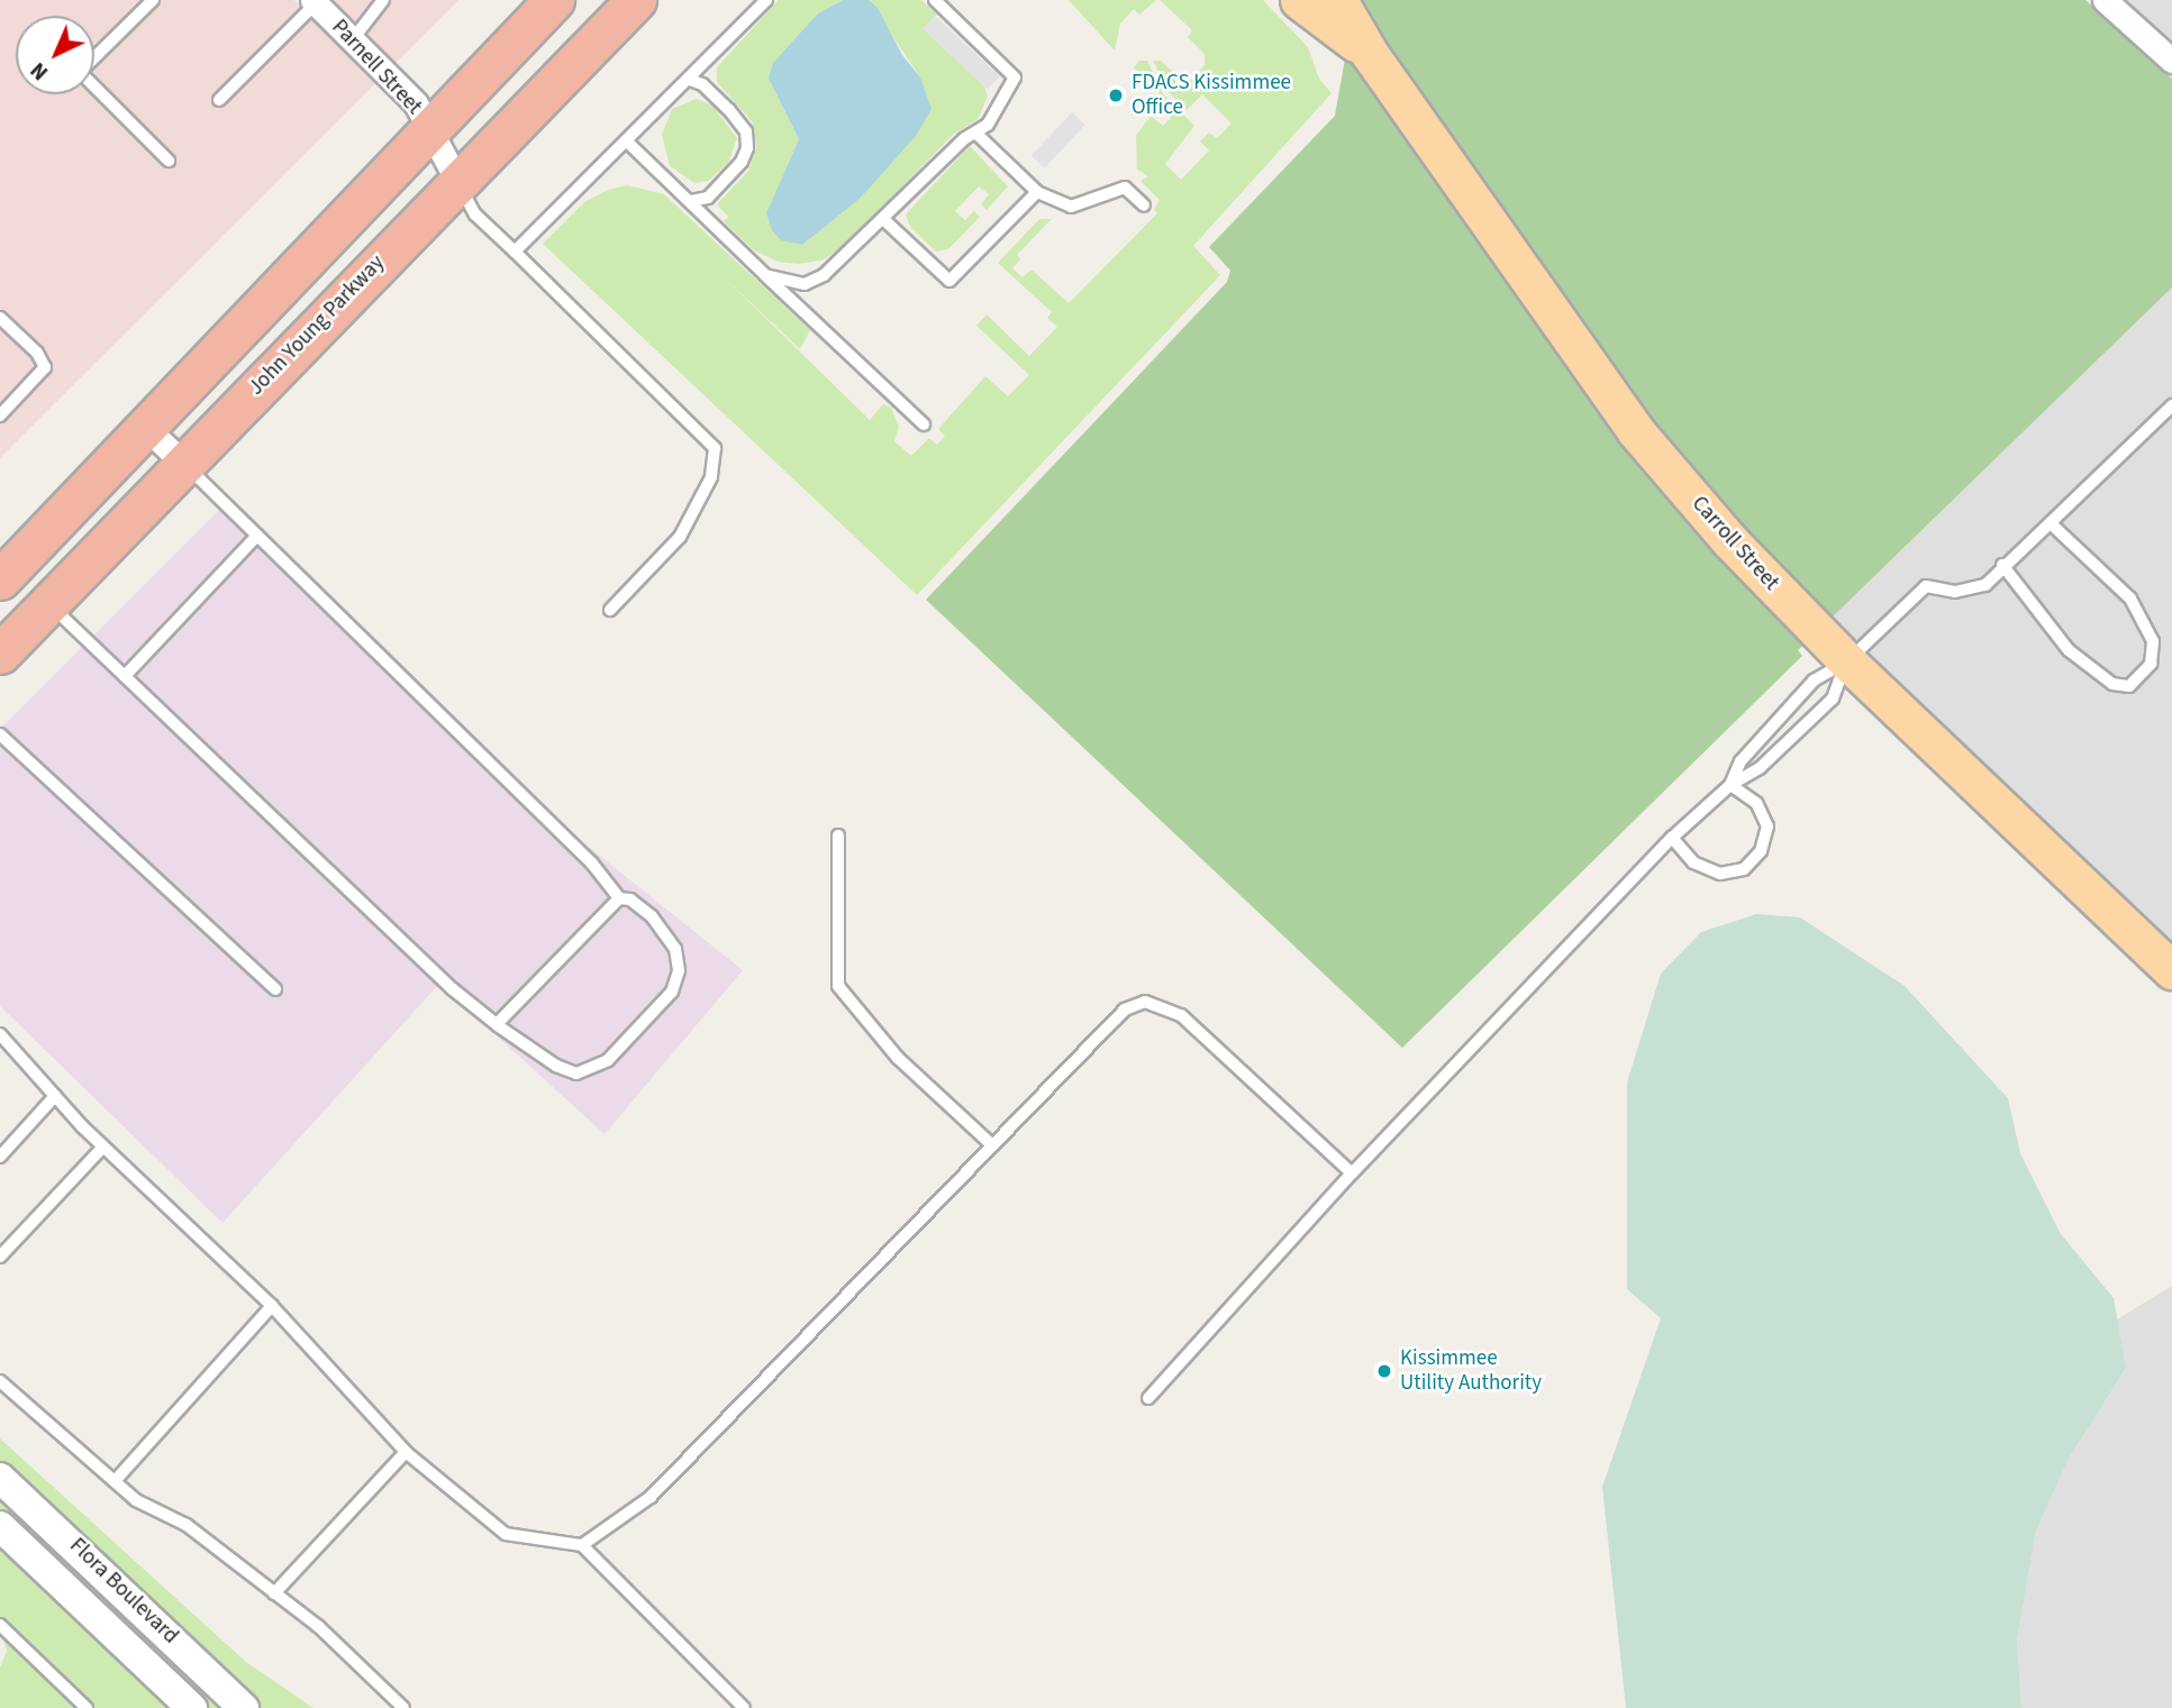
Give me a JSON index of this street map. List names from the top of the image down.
{
  "streets": {
    "highway": ["John Young Parkway"],
    "main road": ["Carroll Street"],
    "street": ["Parnell Street", "Flora Boulevard"]
  },
  "crossings": [
    ["Parnell Street", "John Young Parkway"]
  ],
  "places": ["FDACS Kissimmee Office", "Kissimmee Utility Authority"],
  "north": "bottom left"
}
